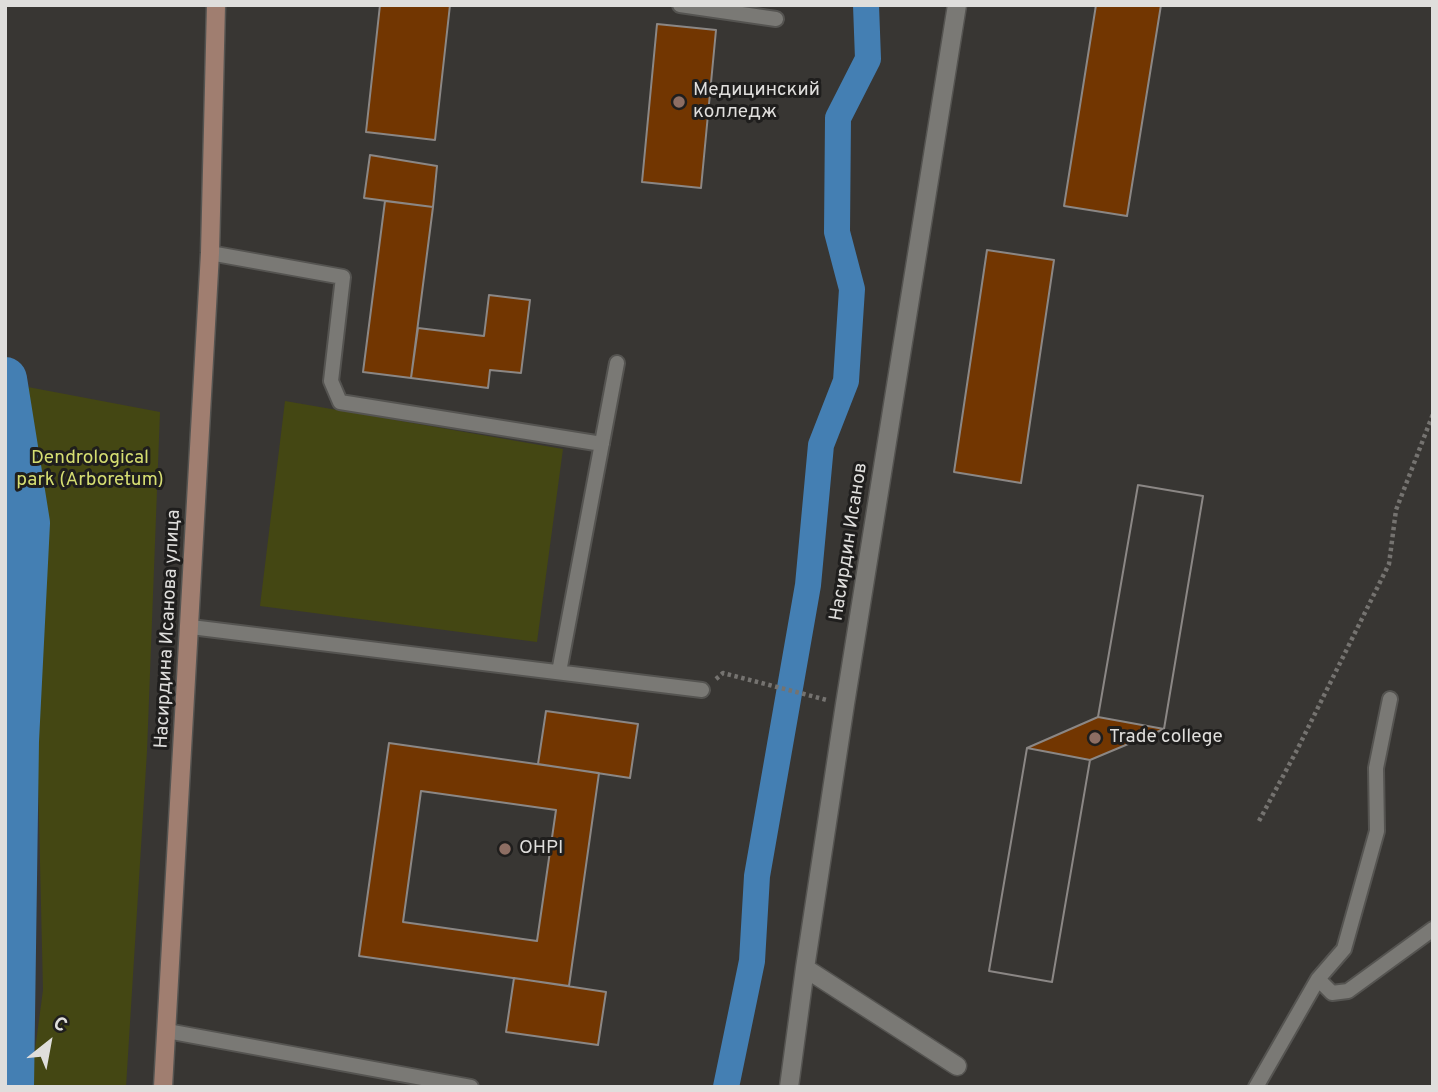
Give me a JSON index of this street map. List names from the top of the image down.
{
  "streets": {
    "main road": ["Насирдина Исанова улица"],
    "street": ["Насирдин Исанов"]
  },
  "parks": ["Dendrological park (Arboretum)"],
  "places": ["Медицинский колледж", "Trade college", "OHPI"],
  "north": "top right"
}
